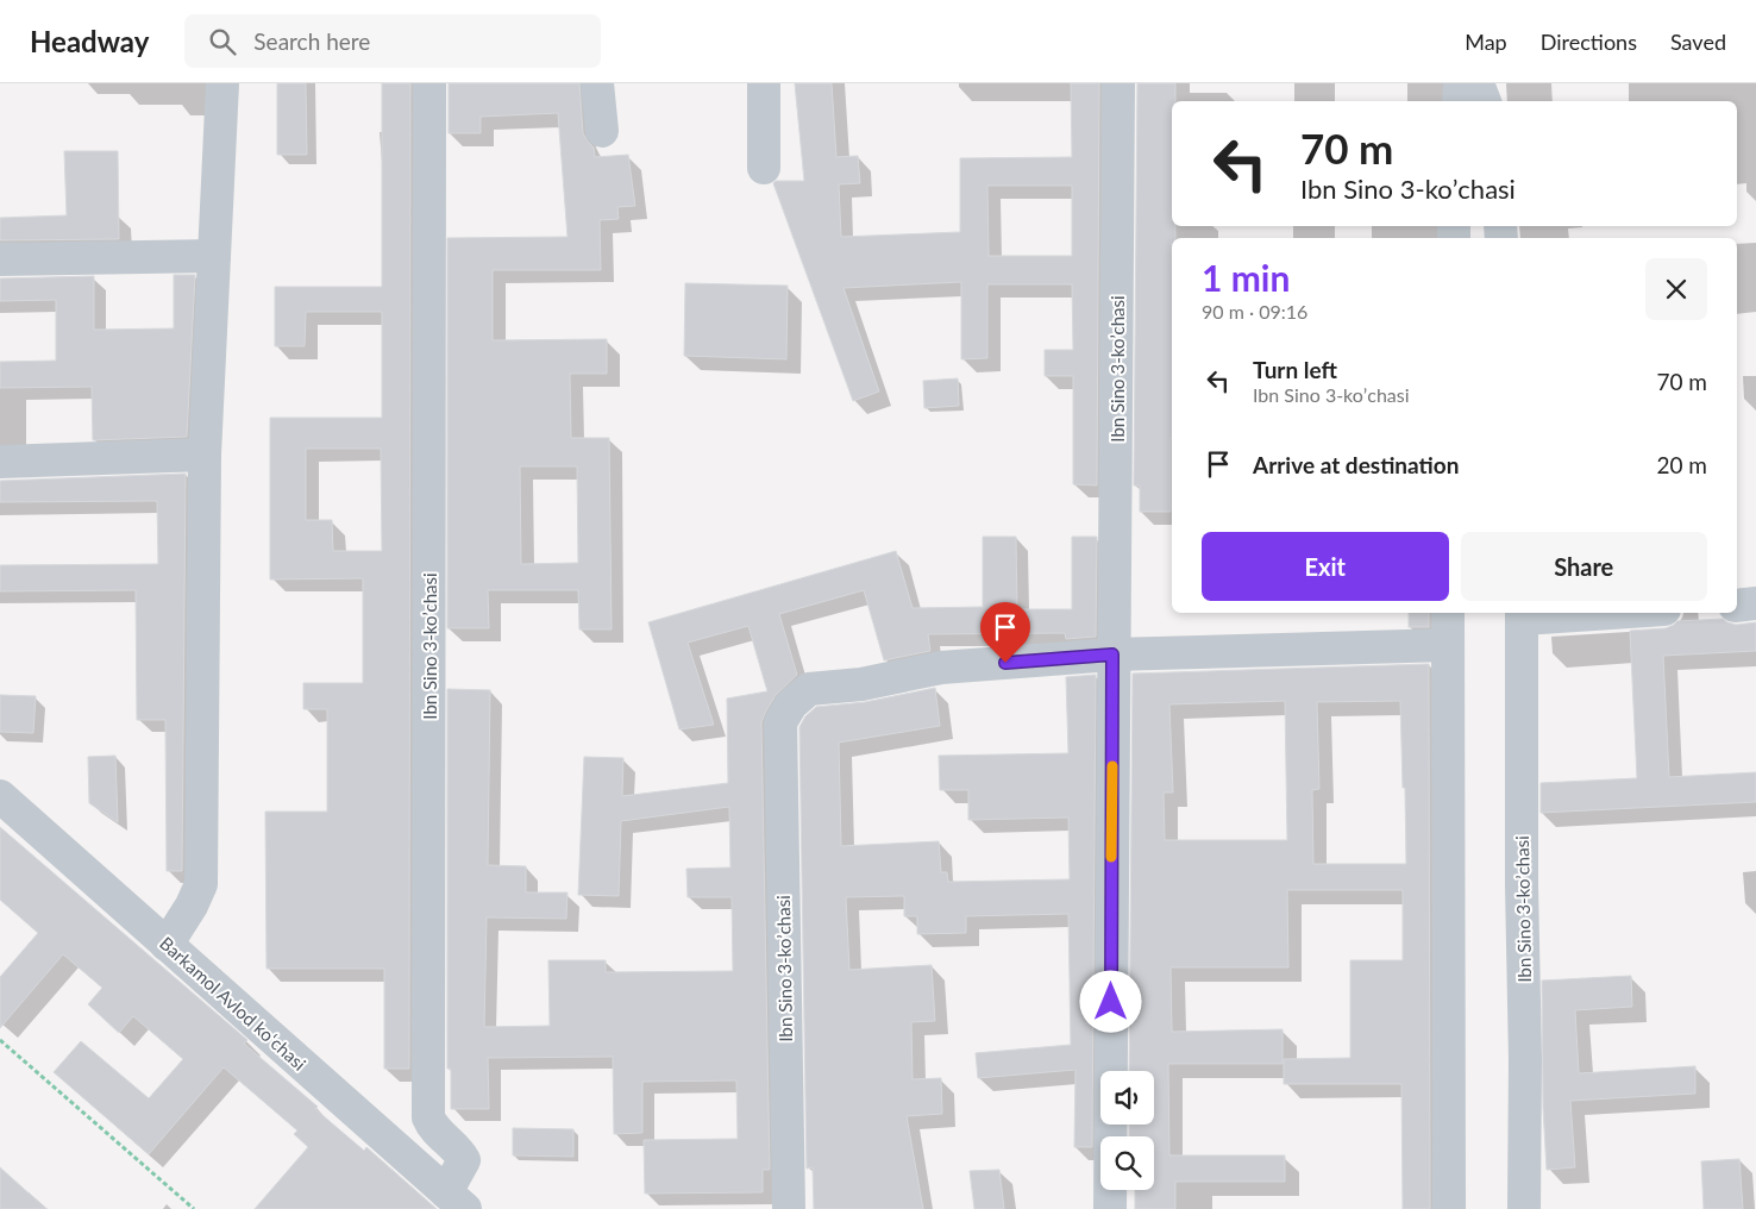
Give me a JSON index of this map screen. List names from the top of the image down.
{
  "streets": {
    "street": ["Ibn Sino 3-koʼchasi", "Barkamol Avlod koʻchasi"]
  },
  "crossings": [
    ["Ibn Sino 3-koʼchasi", "Barkamol Avlod koʻchasi"]
  ],
  "page": {
    "header": "Headway",
    "search": "Search here",
    "nav": ["Map", "Directions", "Saved"],
    "turn": ["70 m", "Ibn Sino 3-koʼchasi"],
    "heading": ["1 min", "90 m · 09:16"],
    "list": [
      {
        "name": "Turn left",
        "note": "Ibn Sino 3-koʼchasi",
        "value": "70 m"
      },
      {
        "name": "Arrive at destination",
        "value": "20 m"
      }
    ],
    "buttons": ["Exit", "Share"]
  }
}
